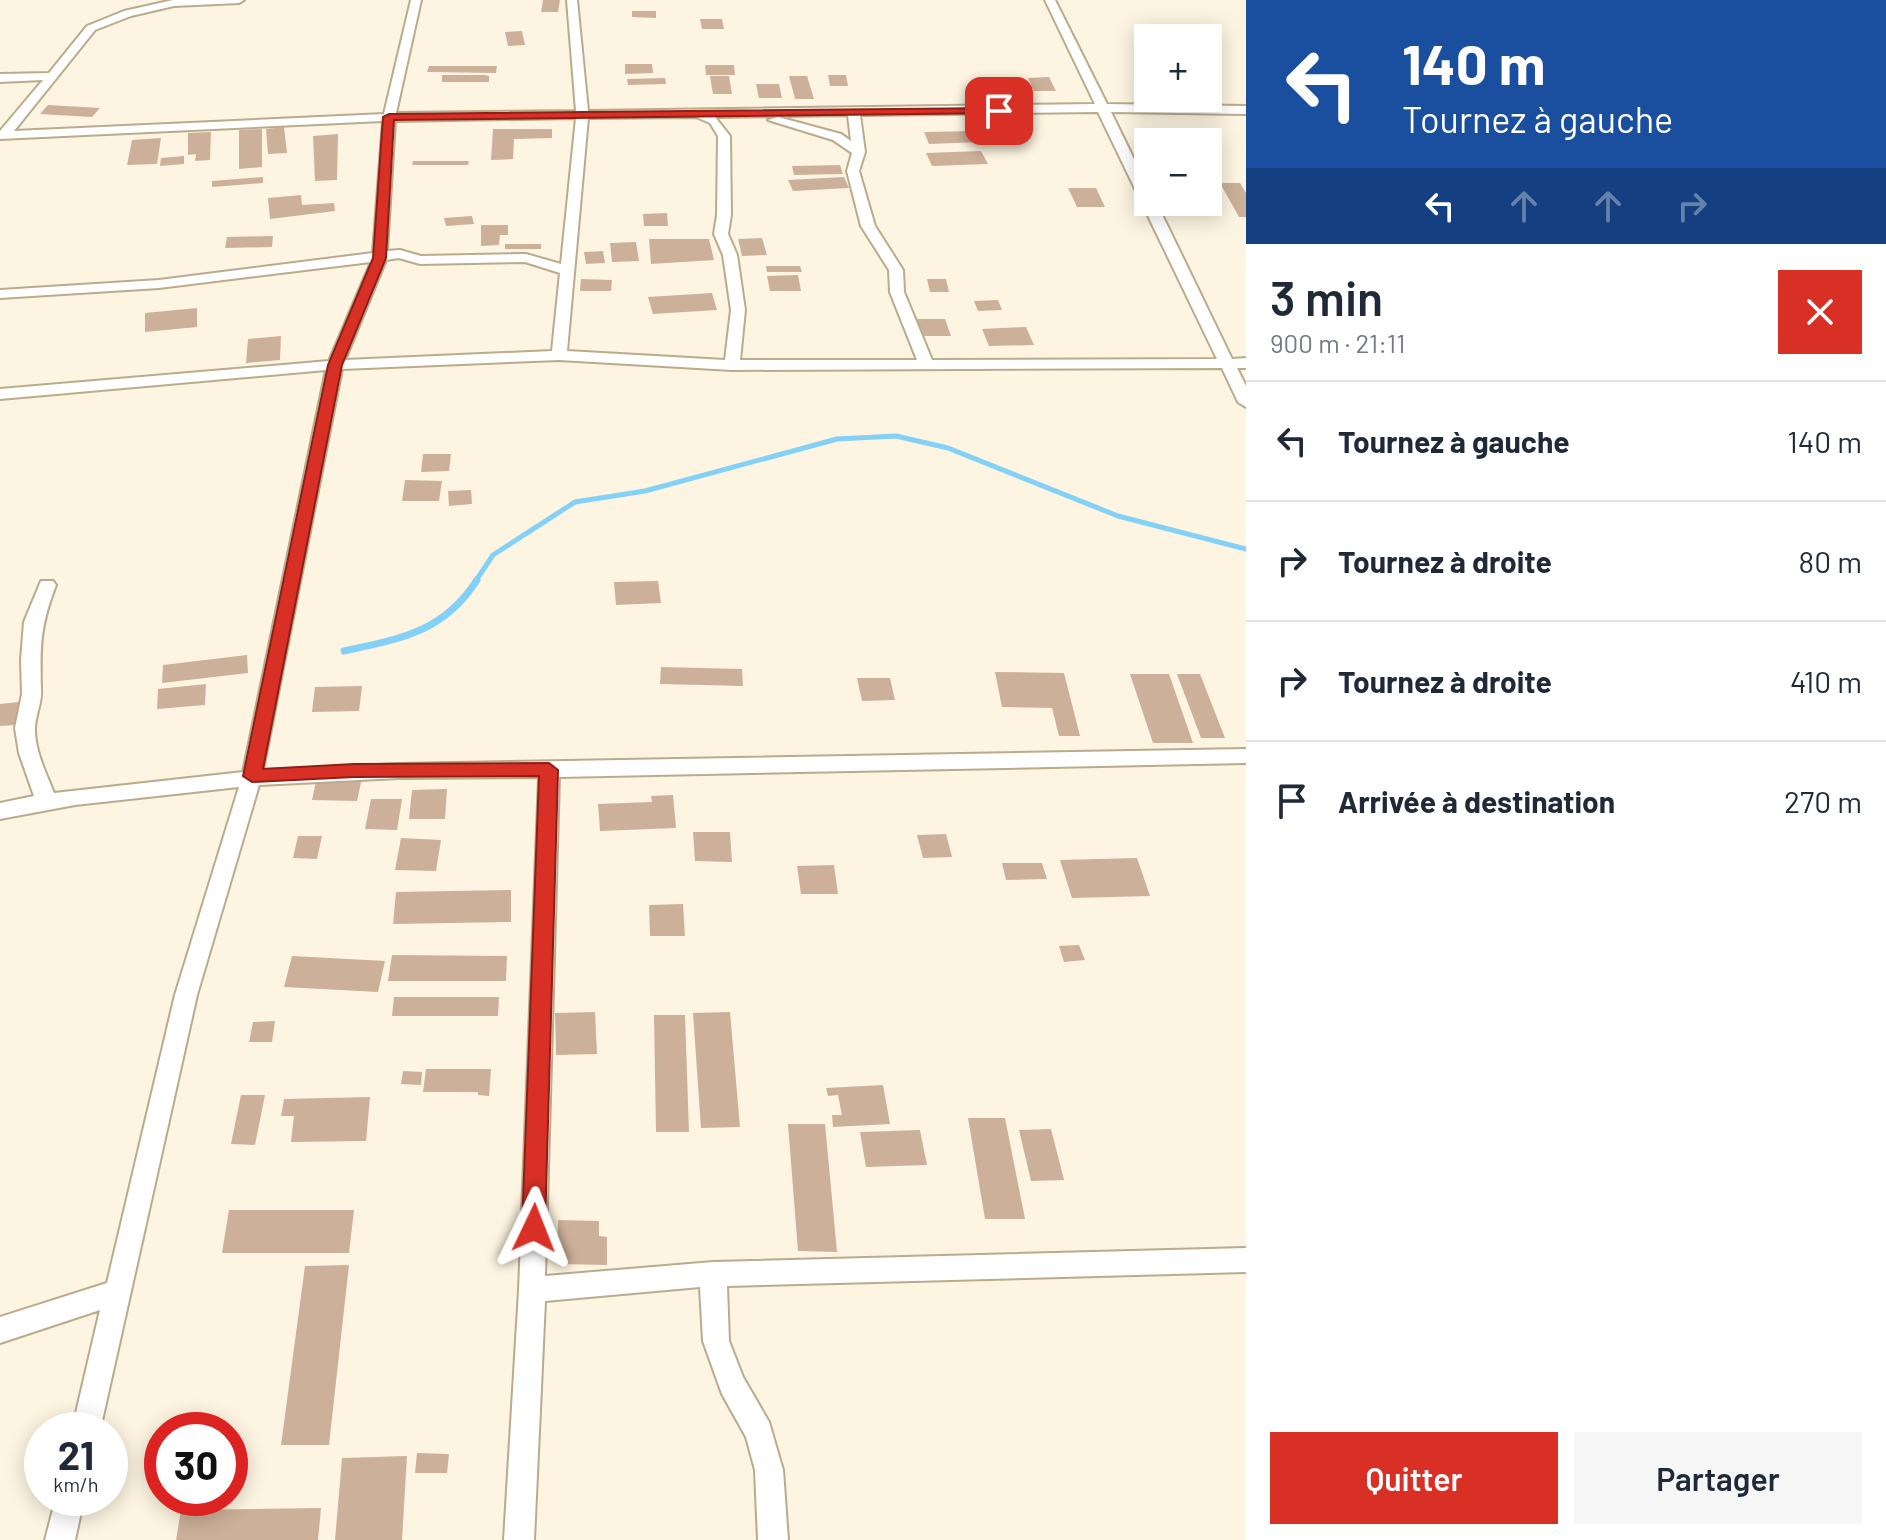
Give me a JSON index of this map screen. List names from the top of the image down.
{
  "page": {
    "turn": ["140 m", "Tournez à gauche"],
    "map_buttons": ["+", "−"],
    "heading": ["3 min", "900 m · 21:11"],
    "list": [
      {
        "name": "Tournez à gauche",
        "value": "140 m"
      },
      {
        "name": "Tournez à droite",
        "value": "80 m"
      },
      {
        "name": "Tournez à droite",
        "value": "410 m"
      },
      {
        "name": "Arrivée à destination",
        "value": "270 m"
      }
    ],
    "speed": "21 km/h",
    "limit": "30",
    "buttons": ["Quitter", "Partager"]
  }
}
